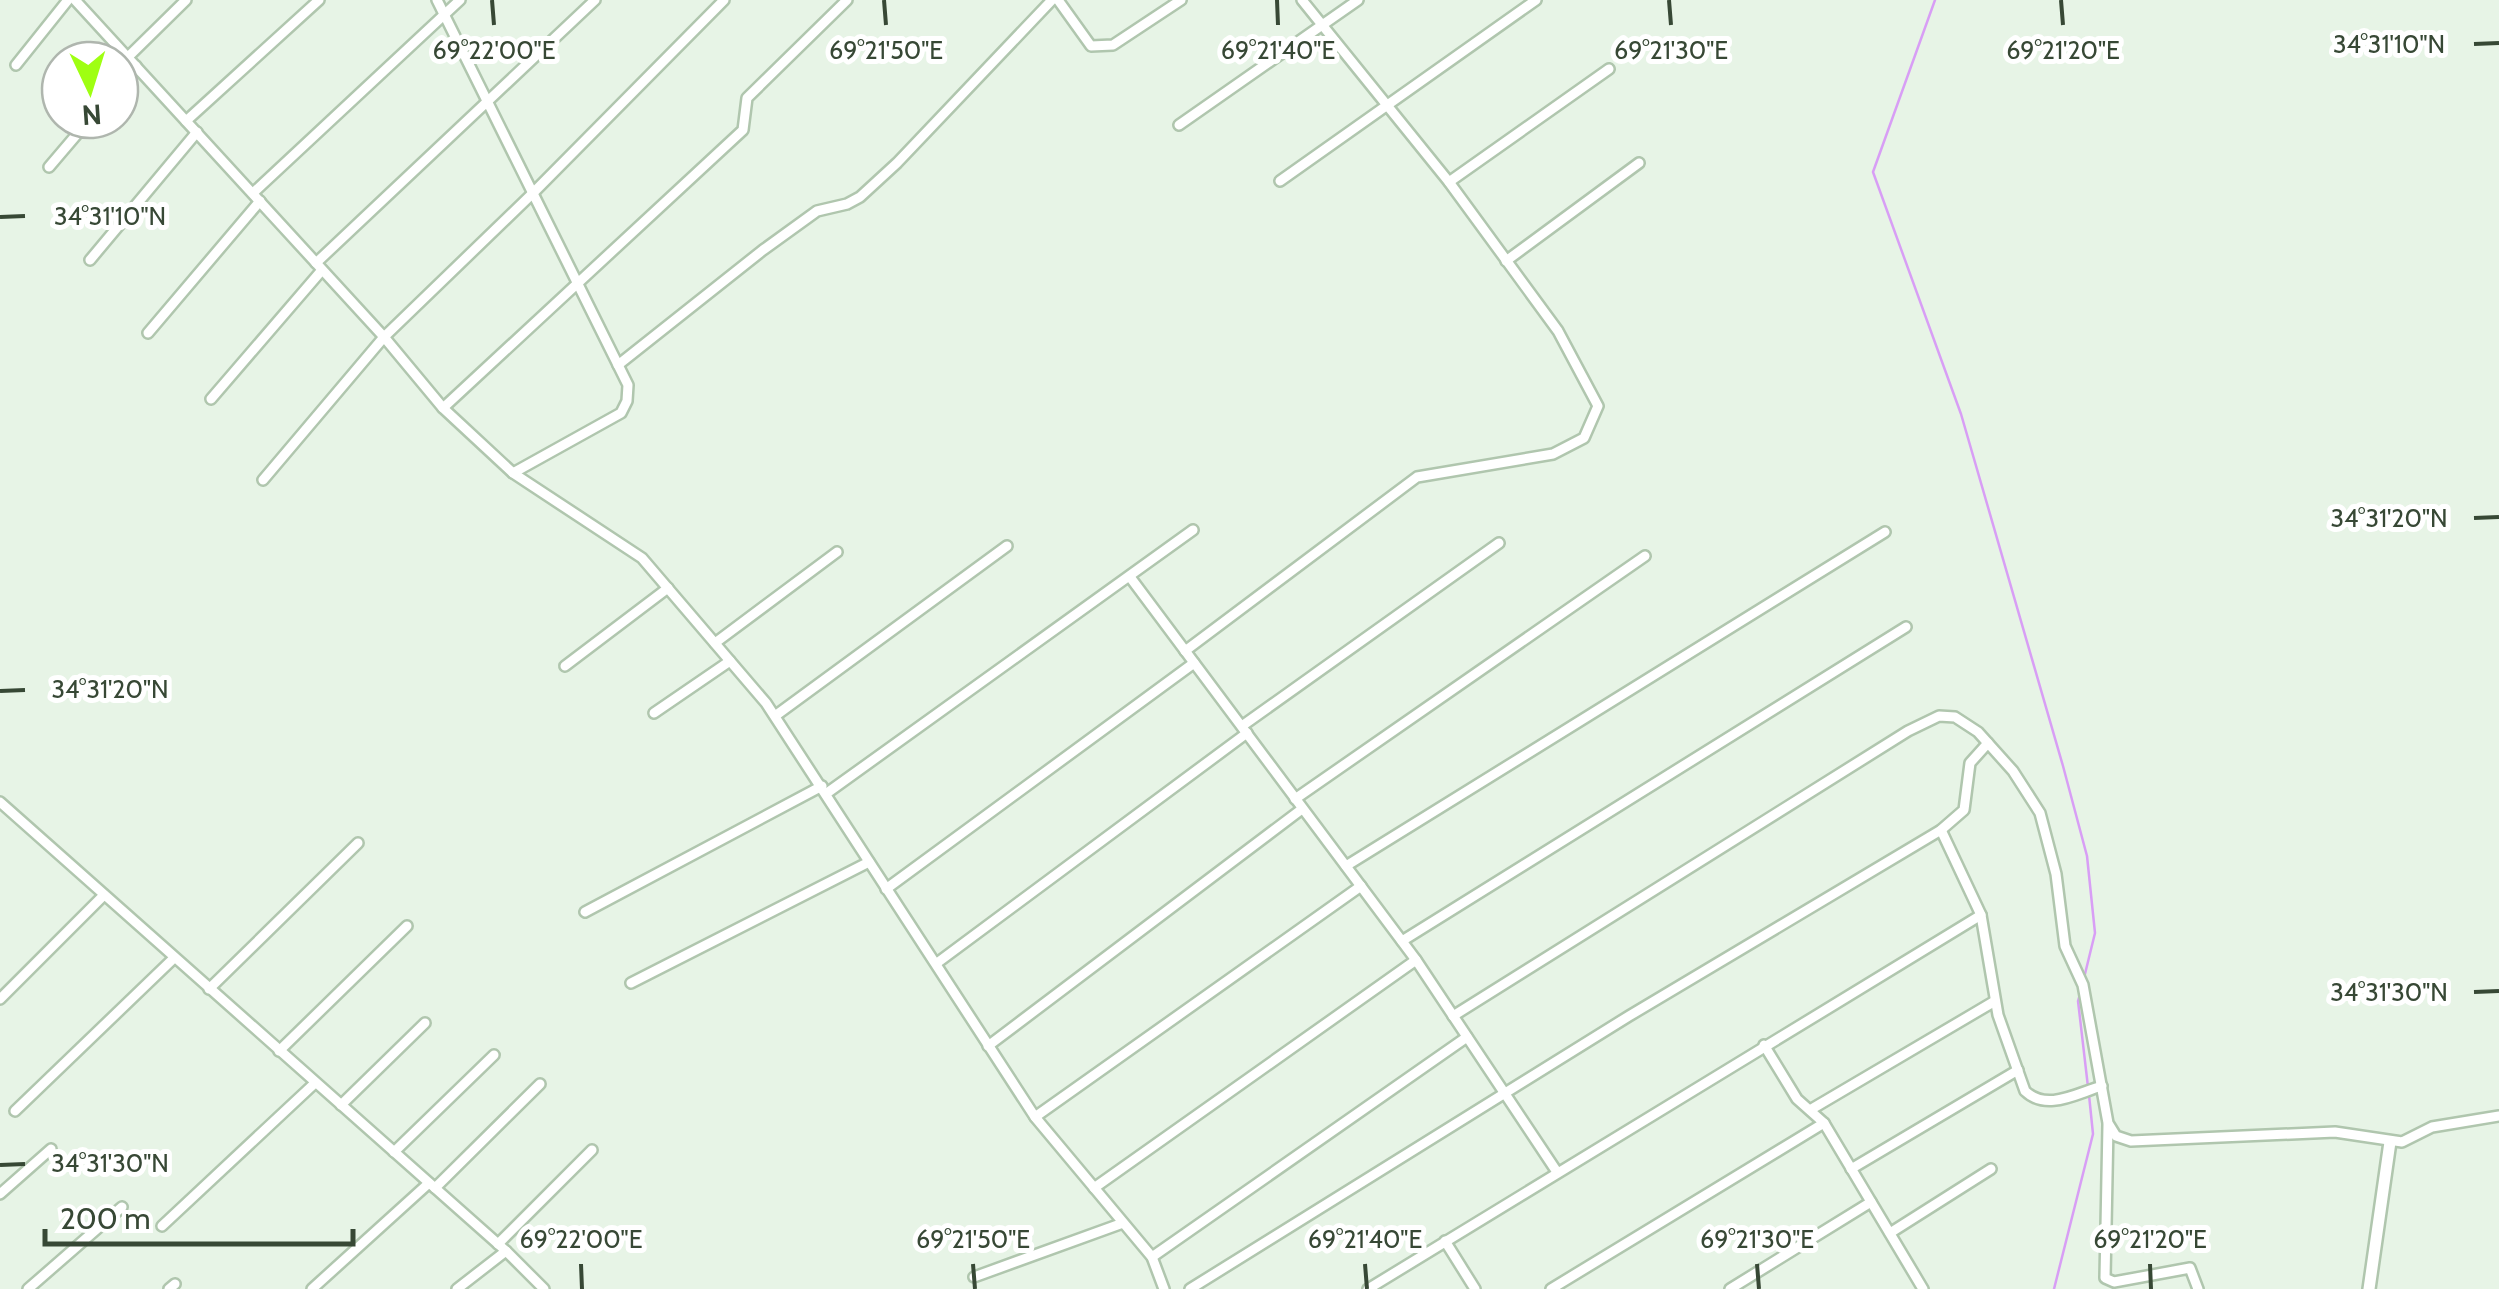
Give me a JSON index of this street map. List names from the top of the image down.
{
  "scale_bar": "200 m",
  "north": "bottom",
  "coordinates": [
    "34°31'10\"N",
    "69°22'00\"E",
    "69°21'50\"E",
    "69°21'40\"E",
    "69°21'30\"E",
    "69°21'20\"E",
    "34°31'20\"N",
    "34°31'30\"N"
  ]
}
